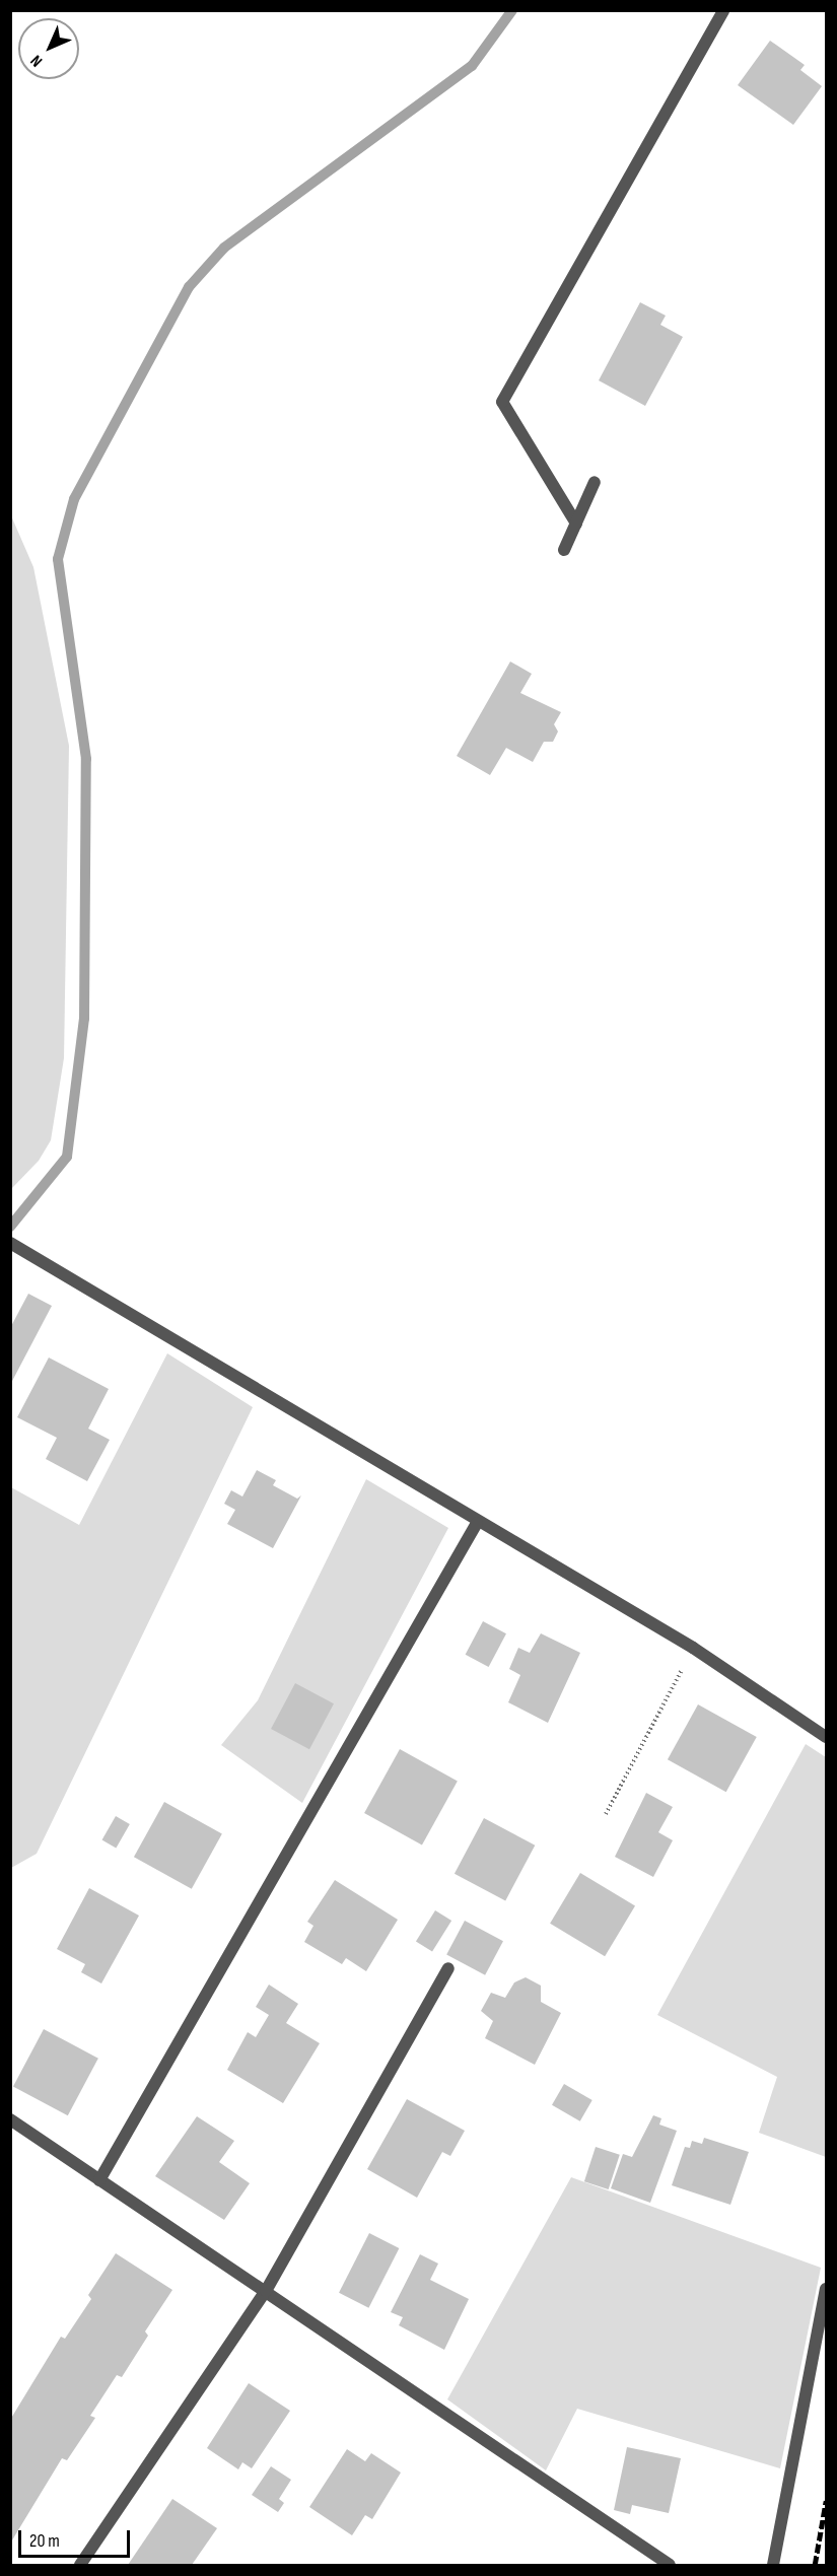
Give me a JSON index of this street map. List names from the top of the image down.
{
  "scale_bar": "20 m",
  "north": "bottom left"
}
